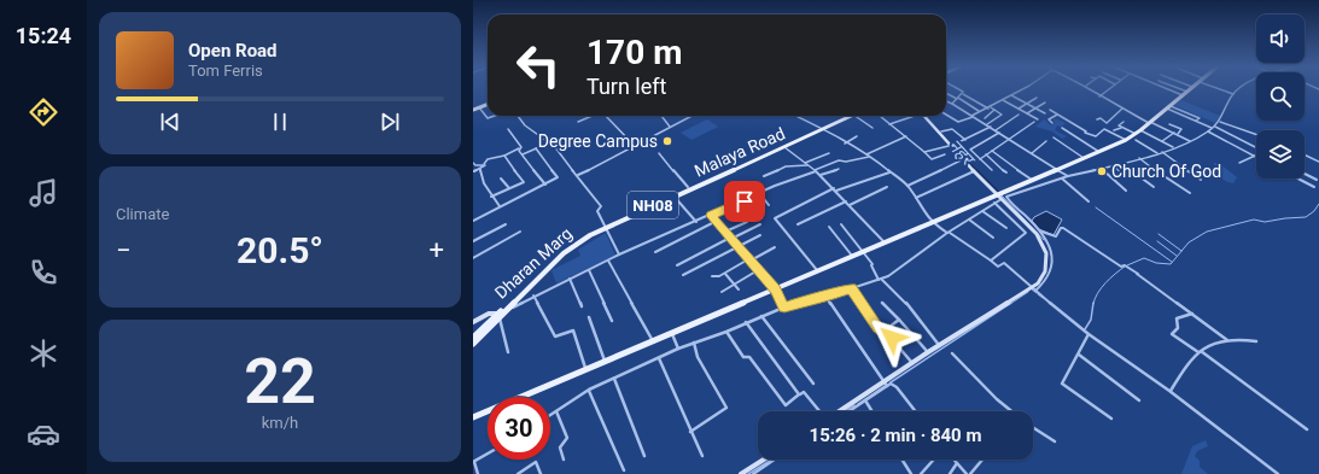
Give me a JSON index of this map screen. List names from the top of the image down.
{
  "streets": {
    "main road": ["Malaya Road", "NH08", "Dharan Marg"]
  },
  "crossings": [
    ["Malaya Road", "NH08"],
    ["Malaya Road", "Dharan Marg"]
  ],
  "water": ["नहर"],
  "places": ["Degree Campus", "Church Of God"],
  "page": {
    "tabs": "15:24",
    "turn": ["170 m", "Turn left"],
    "song": ["Open Road", "Tom Ferris"],
    "tile": [
      "Climate",
      ["22", "km/h"]
    ],
    "heat": ["−", "20.5°", "+"],
    "limit": "30",
    "trip": "15:26 · 2 min · 840 m"
  }
}
